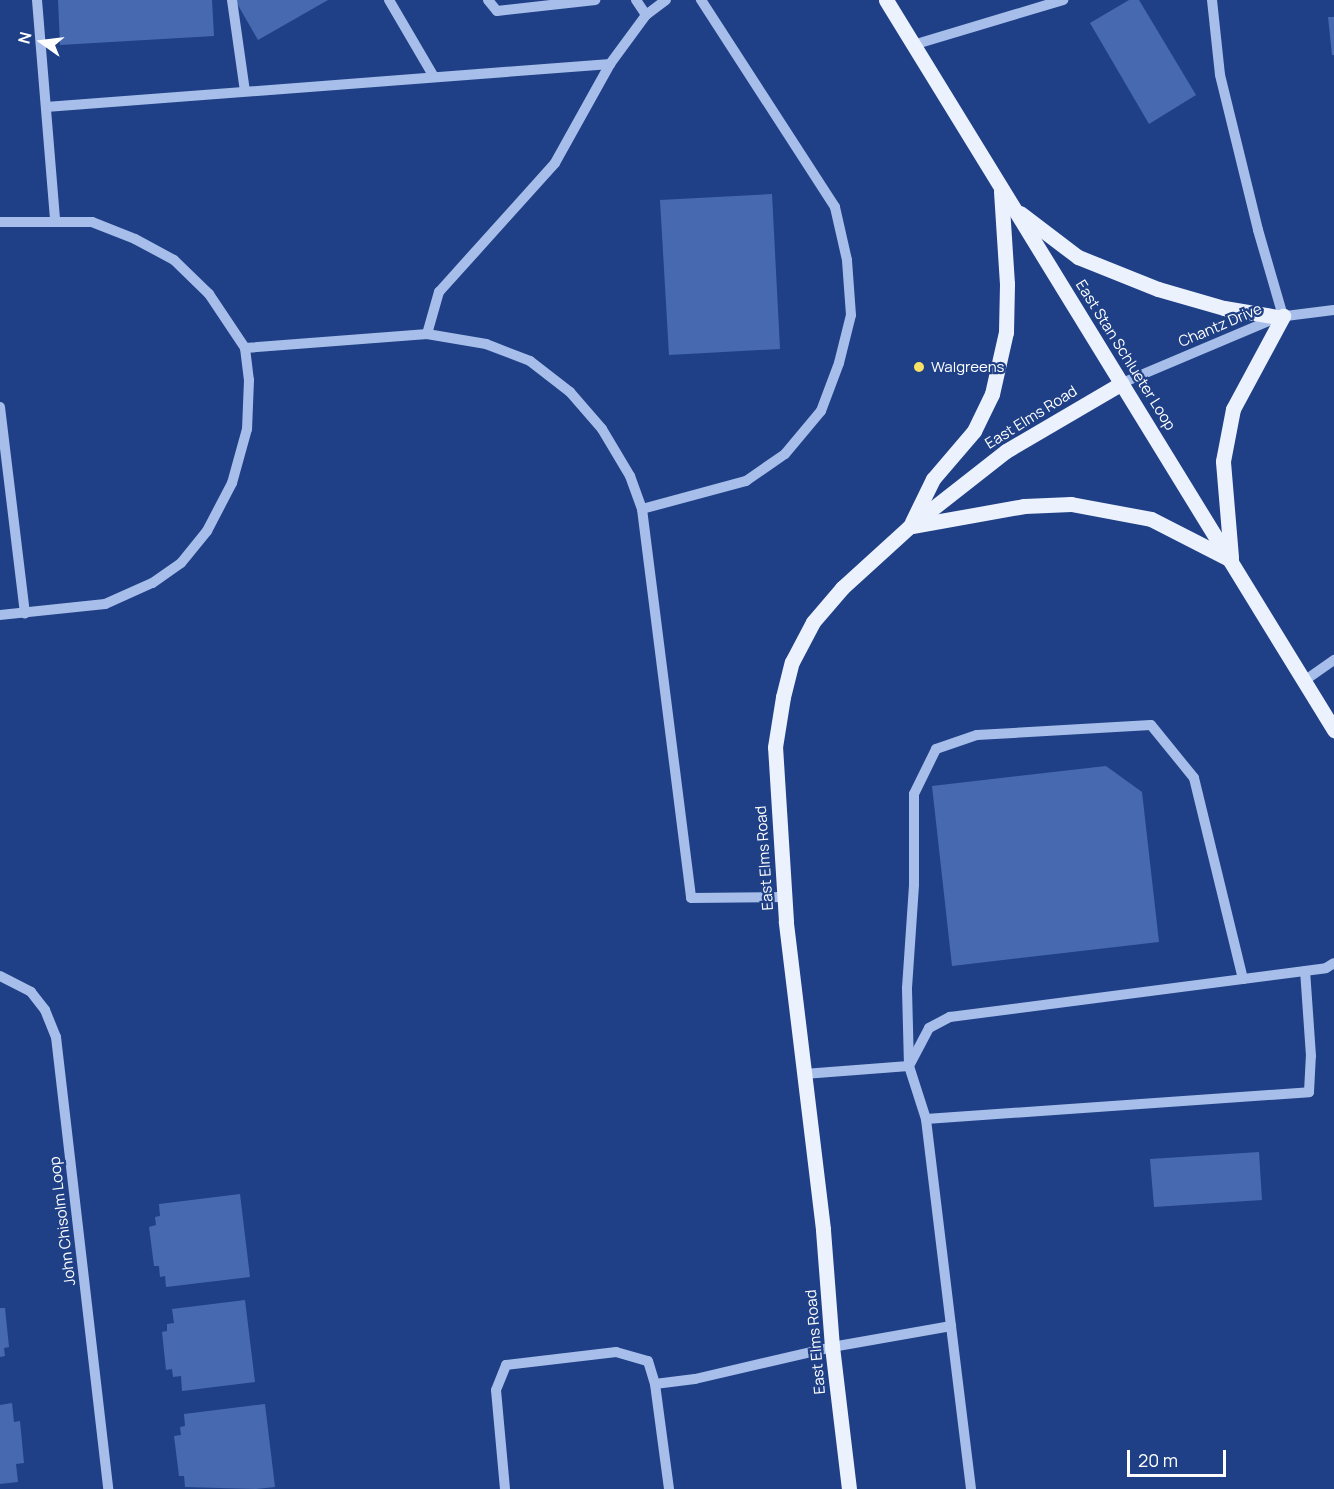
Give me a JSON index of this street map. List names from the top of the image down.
{
  "streets": {
    "main road": ["East Stan Schlueter Loop", "East Elms Road"],
    "street": ["Chantz Drive", "John Chisolm Loop"]
  },
  "crossings": [
    ["Chantz Drive", "East Stan Schlueter Loop"],
    ["Chantz Drive", "East Elms Road"],
    ["East Stan Schlueter Loop", "East Elms Road"]
  ],
  "places": ["Walgreens"],
  "scale_bar": "20 m",
  "north": "left"
}
